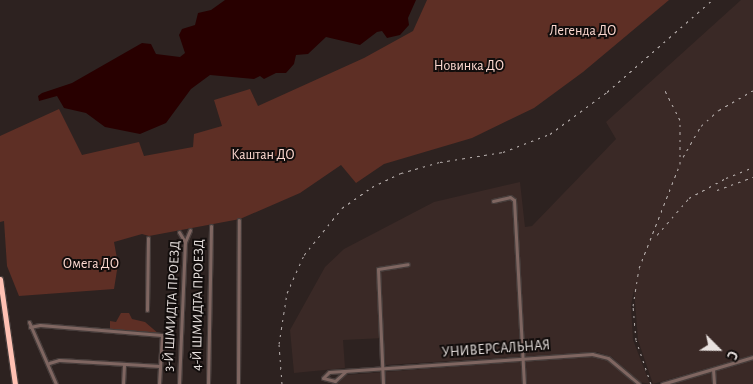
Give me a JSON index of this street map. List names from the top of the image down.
{
  "streets": {
    "street": ["4-Й ШМИДТА ПРОЕЗД", "3-Й ШМИДТА ПРОЕЗД", "УНИВЕРСАЛЬНАЯ"]
  },
  "parks": [
    "Легенда ДО",
    "Новинка ДО",
    "Каштан ДО",
    "Омега ДО"
  ],
  "north": "bottom right"
}
